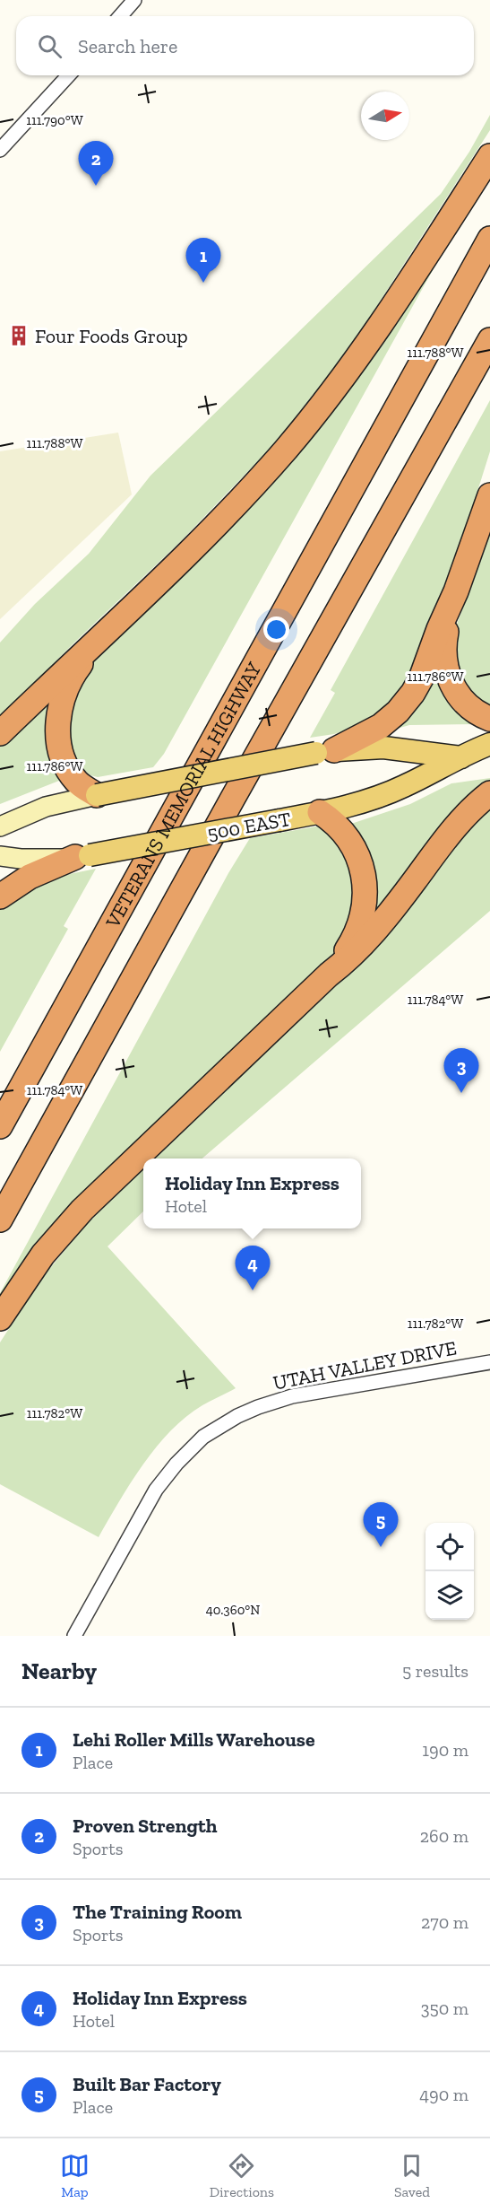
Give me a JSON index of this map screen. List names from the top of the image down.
{
  "streets": {
    "highway": ["VETERANS MEMORIAL HIGHWAY"],
    "main road": ["500 EAST"],
    "street": ["UTAH VALLEY DRIVE"]
  },
  "places": {
    "building": ["Four Foods Group"]
  },
  "north": "right",
  "page": {
    "search": "Search here",
    "pins": [
      "2",
      "1",
      "3",
      "4",
      "5"
    ],
    "popup": ["Holiday Inn Express", "Hotel"],
    "heading": ["Nearby", "5 results"],
    "list": [
      {
        "mark": "1",
        "name": "Lehi Roller Mills Warehouse",
        "note": "Place",
        "value": "190 m"
      },
      {
        "mark": "2",
        "name": "Proven Strength",
        "note": "Sports",
        "value": "260 m"
      },
      {
        "mark": "3",
        "name": "The Training Room",
        "note": "Sports",
        "value": "270 m"
      },
      {
        "mark": "4",
        "name": "Holiday Inn Express",
        "note": "Hotel",
        "value": "350 m"
      },
      {
        "mark": "5",
        "name": "Built Bar Factory",
        "note": "Place",
        "value": "490 m"
      }
    ],
    "nav": ["Map", "Directions", "Saved"]
  },
  "coordinates": [
    "111.790°W",
    "111.788°W",
    "111.786°W",
    "111.784°W",
    "111.782°W",
    "40.360°N"
  ]
}
